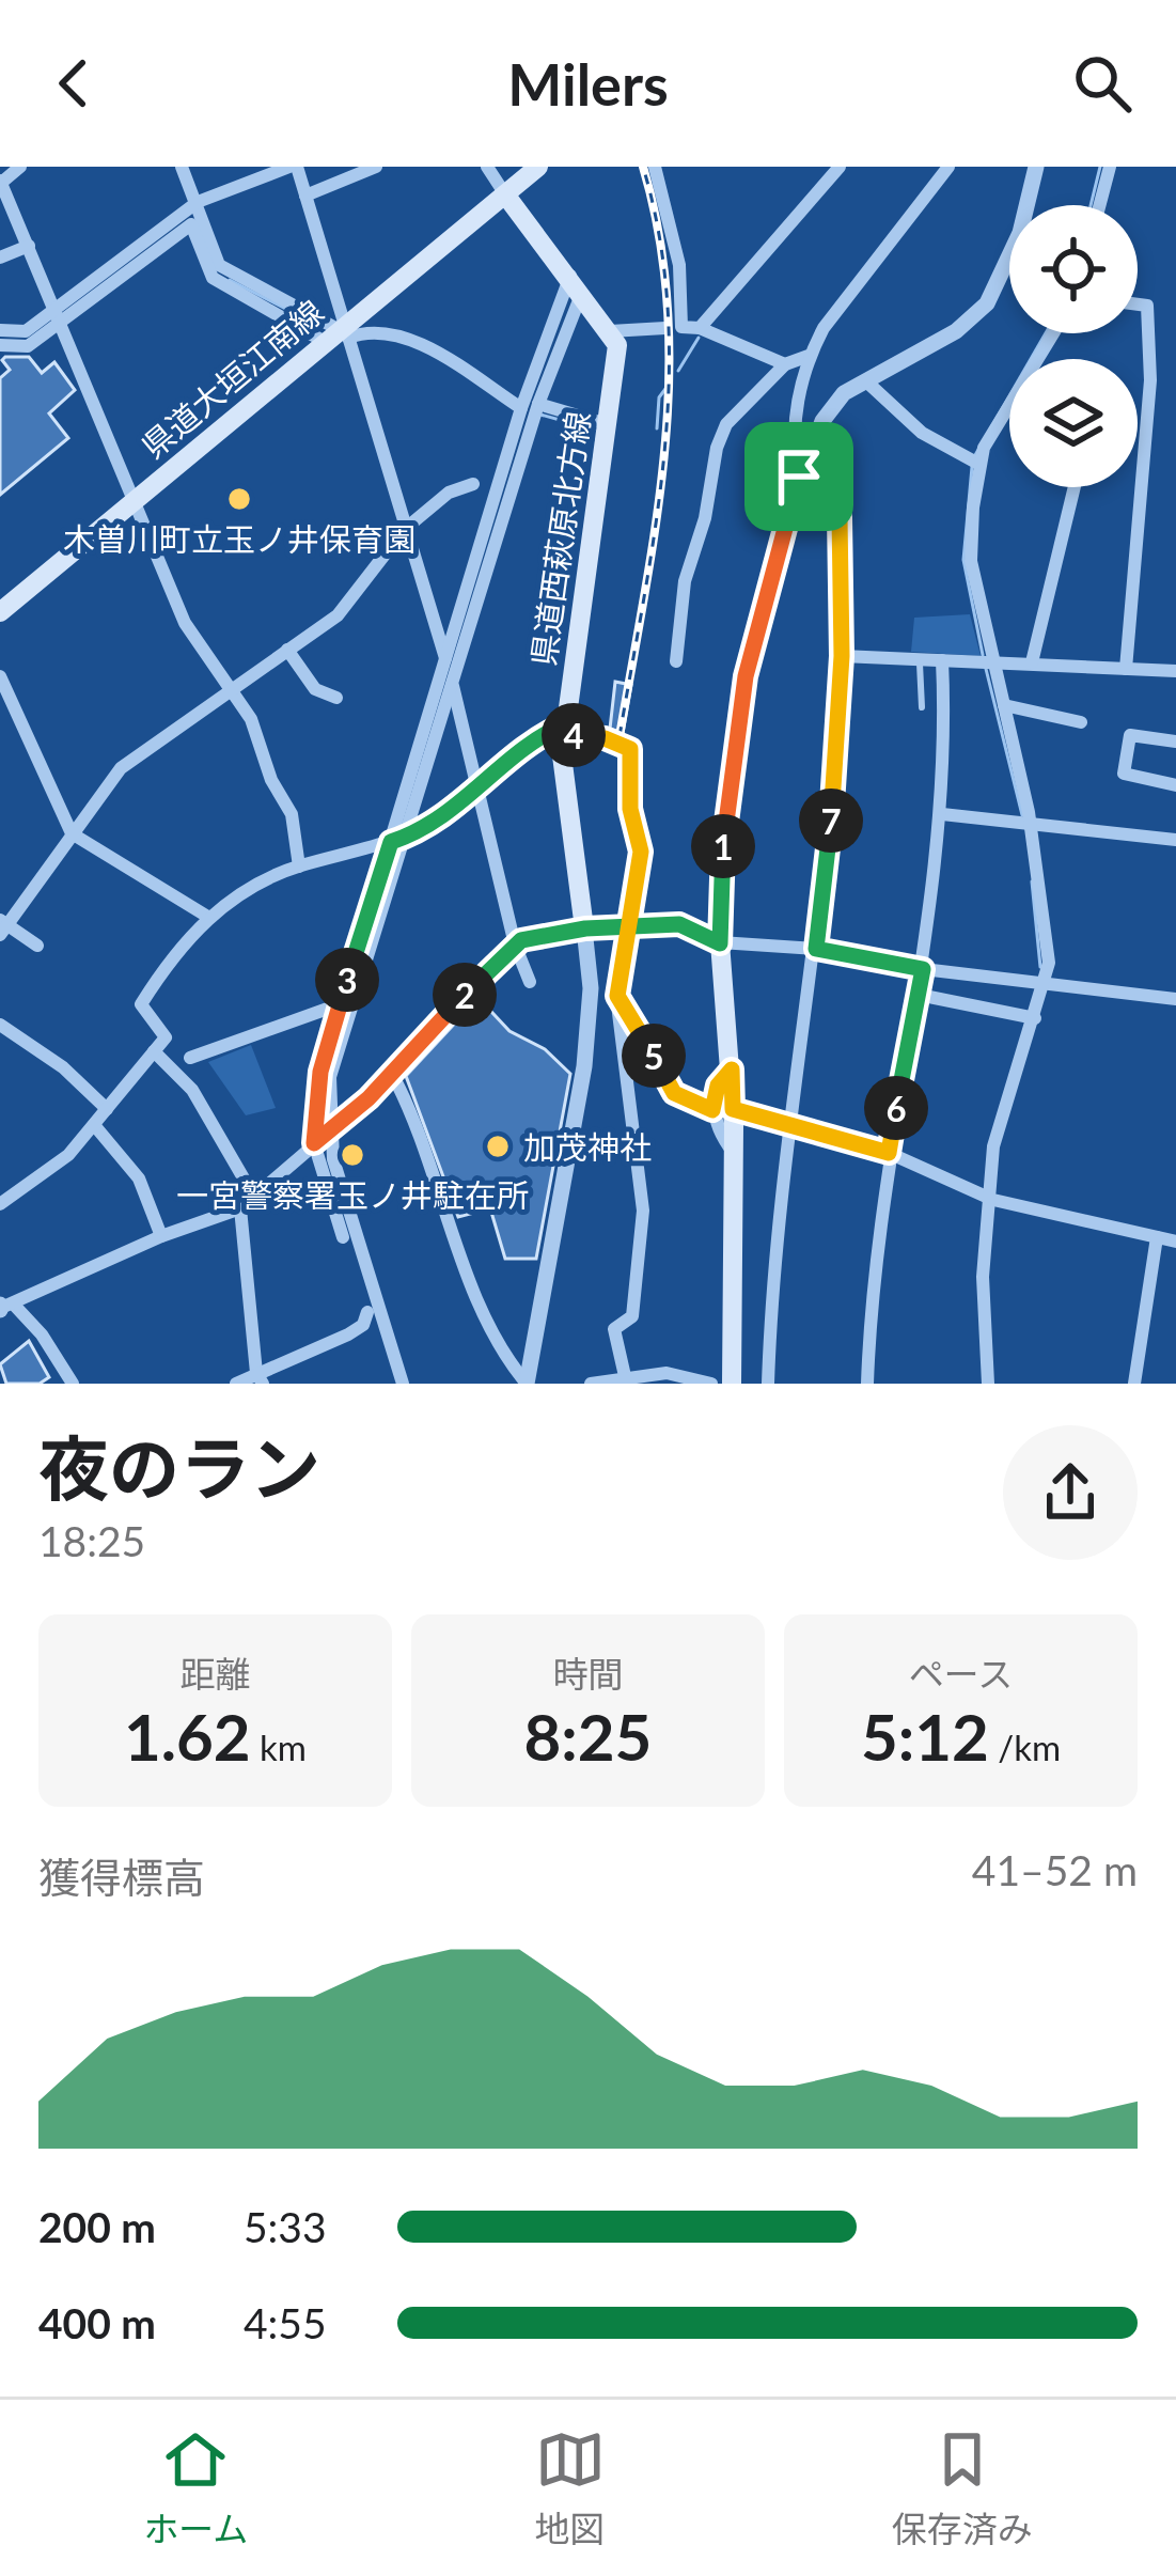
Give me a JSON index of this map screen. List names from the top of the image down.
{
  "streets": {
    "main road": ["県道大垣江南線", "県道西萩原北方線"]
  },
  "places": ["木曽川町立玉ノ井保育園", "加茂神社", "一宮警察署玉ノ井駐在所"],
  "page": {
    "header": "Milers",
    "pins": [
      "4",
      "7",
      "1",
      "3",
      "2",
      "5",
      "6"
    ],
    "heading": ["夜のラン", "18:25"],
    "stats": [
      ["距離", "1.62 km"],
      ["時間", "8:25"],
      ["ペース", "5:12 /km"]
    ],
    "chart": ["獲得標高", "41–52 m"],
    "list": [
      {
        "name": "200 m",
        "note": "5:33"
      },
      {
        "name": "400 m",
        "note": "4:55"
      }
    ],
    "tabs": ["ホーム", "地図", "保存済み"]
  }
}
